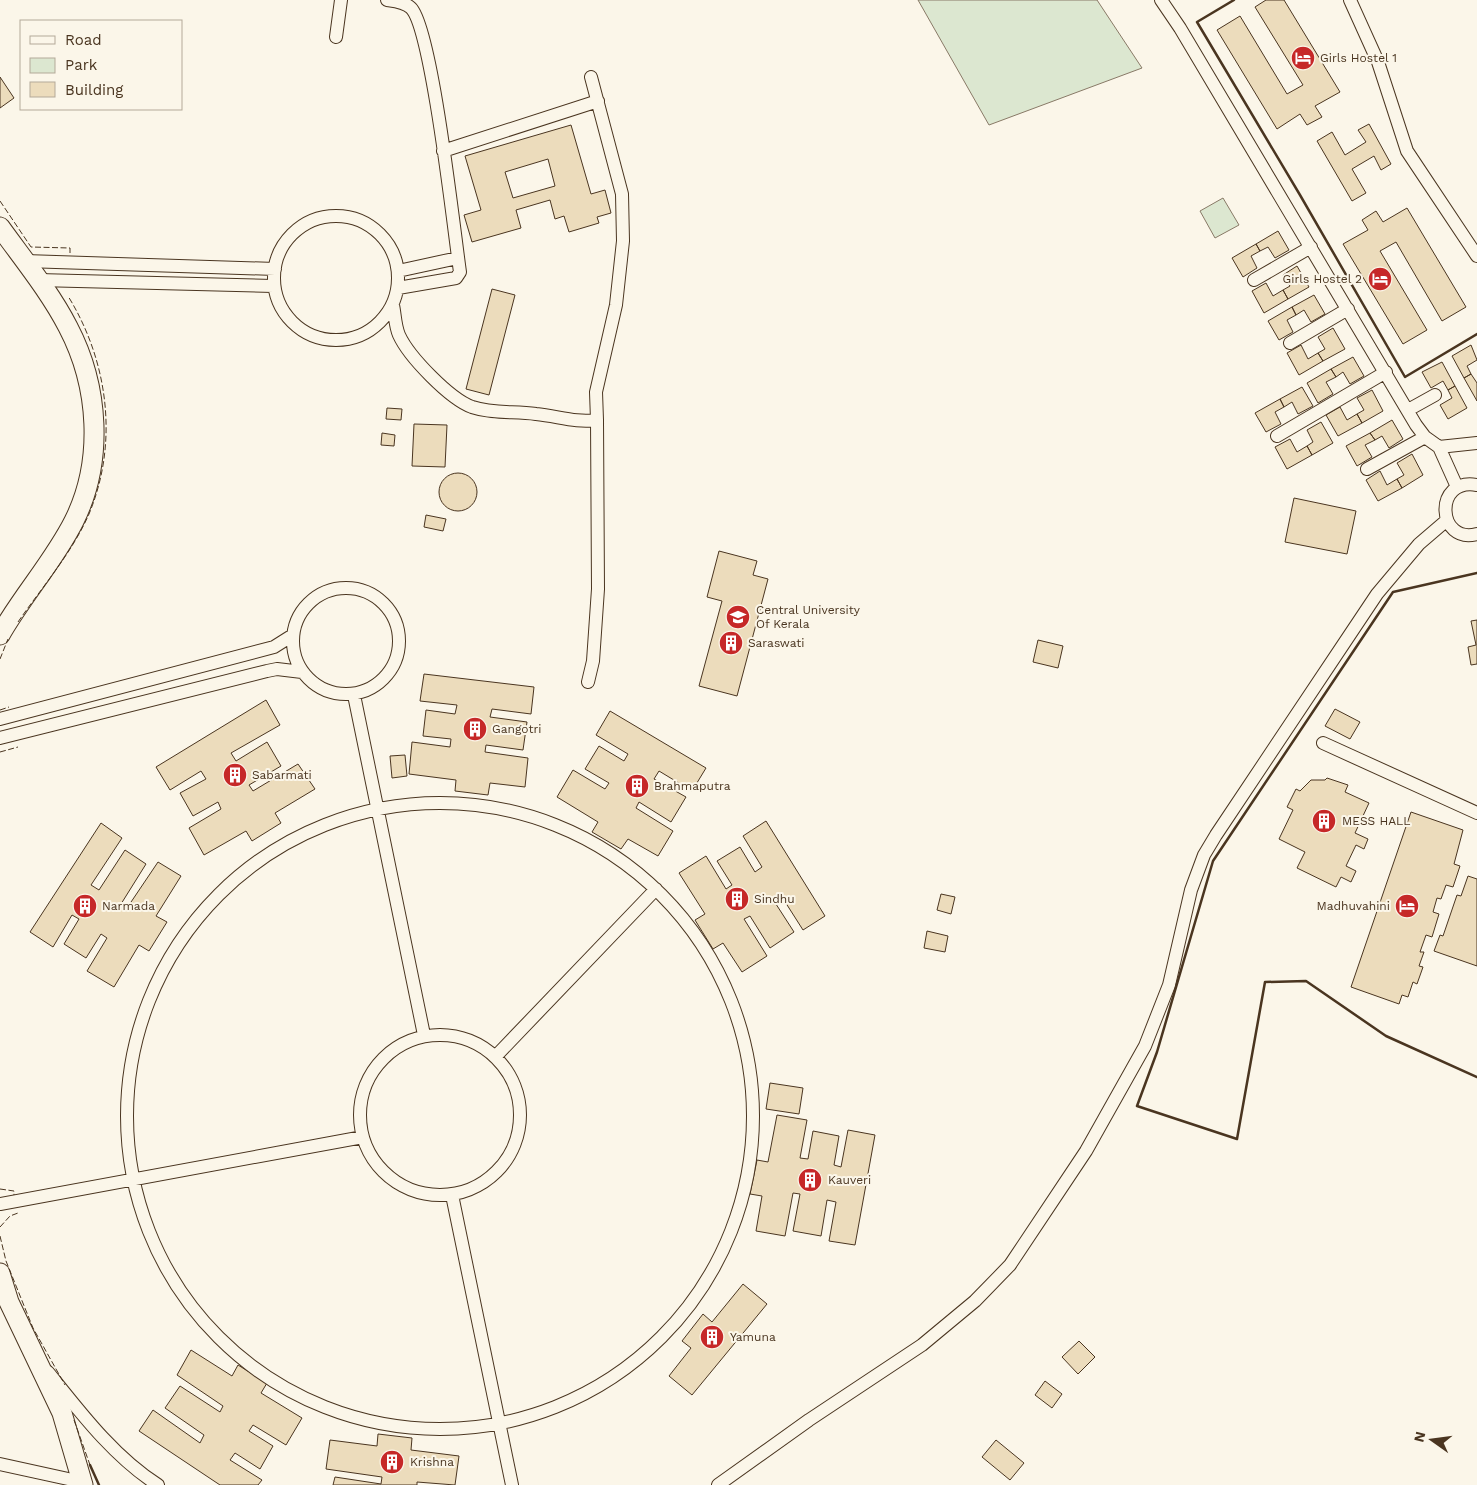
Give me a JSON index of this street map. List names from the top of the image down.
{
  "places": {
    "hotel": ["Girls Hostel 1", "Girls Hostel 2", "Madhuvahini"],
    "school or university": ["Central University Of Kerala"],
    "building": [
      "Saraswati",
      "Gangotri",
      "Sabarmati",
      "Brahmaputra",
      "MESS HALL",
      "Sindhu",
      "Narmada",
      "Kauveri",
      "Yamuna",
      "Krishna"
    ]
  },
  "legend": ["Road", "Park", "Building"],
  "north": "left"
}
